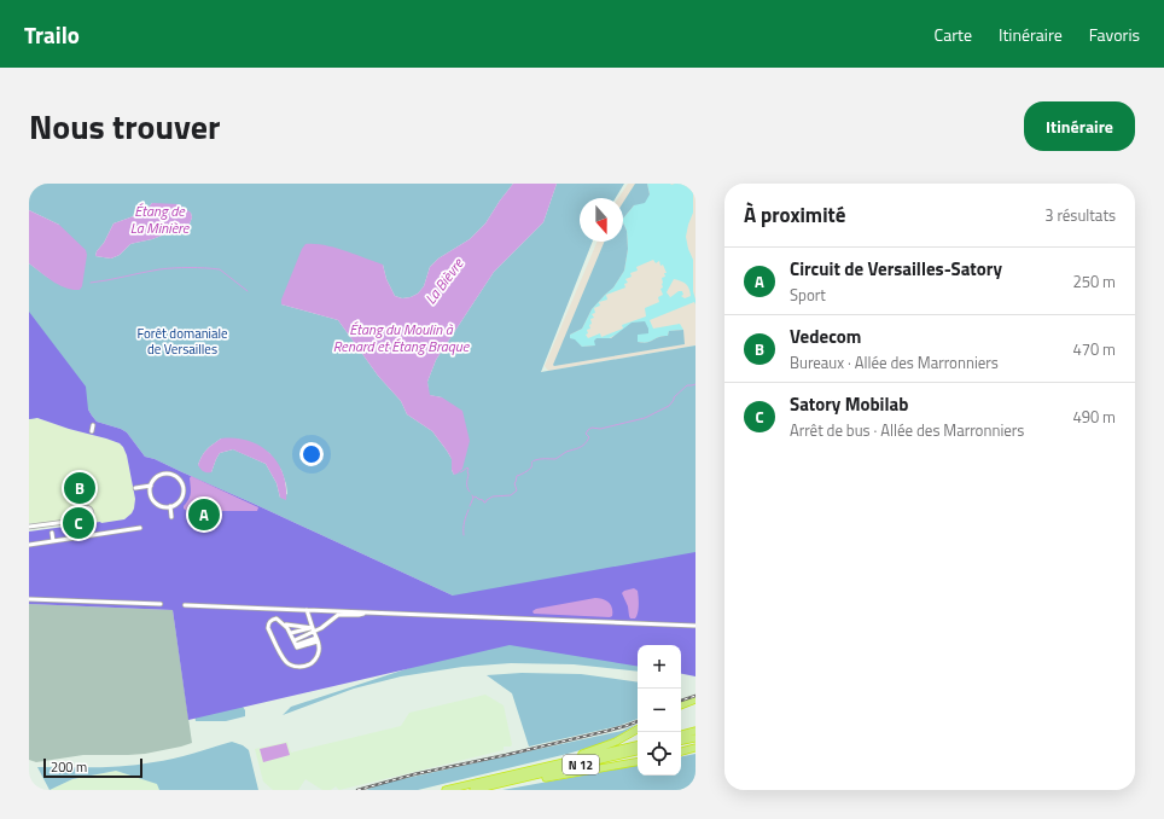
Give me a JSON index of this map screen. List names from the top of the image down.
{
  "streets": {
    "highway": ["N 12"]
  },
  "water": ["Étang de La Minière", "La Bièvre", "Étang du Moulin à Renard et Étang Braque"],
  "parks": ["Forêt domaniale de Versailles"],
  "scale_bar": "200 m",
  "north": "bottom",
  "page": {
    "header": "Trailo",
    "nav": ["Carte", "Itinéraire", "Favoris"],
    "title": "Nous trouver",
    "buttons": "Itinéraire",
    "heading": ["À proximité", "3 résultats"],
    "list": [
      {
        "mark": "A",
        "name": "Circuit de Versailles-Satory",
        "note": "Sport",
        "value": "250 m"
      },
      {
        "mark": "B",
        "name": "Vedecom",
        "note": "Bureaux · Allée des Marronniers",
        "value": "470 m"
      },
      {
        "mark": "C",
        "name": "Satory Mobilab",
        "note": "Arrêt de bus · Allée des Marronniers",
        "value": "490 m"
      }
    ],
    "pins": ["B", "A", "C"],
    "map_buttons": ["+", "−"],
    "scale": "200 m"
  }
}
